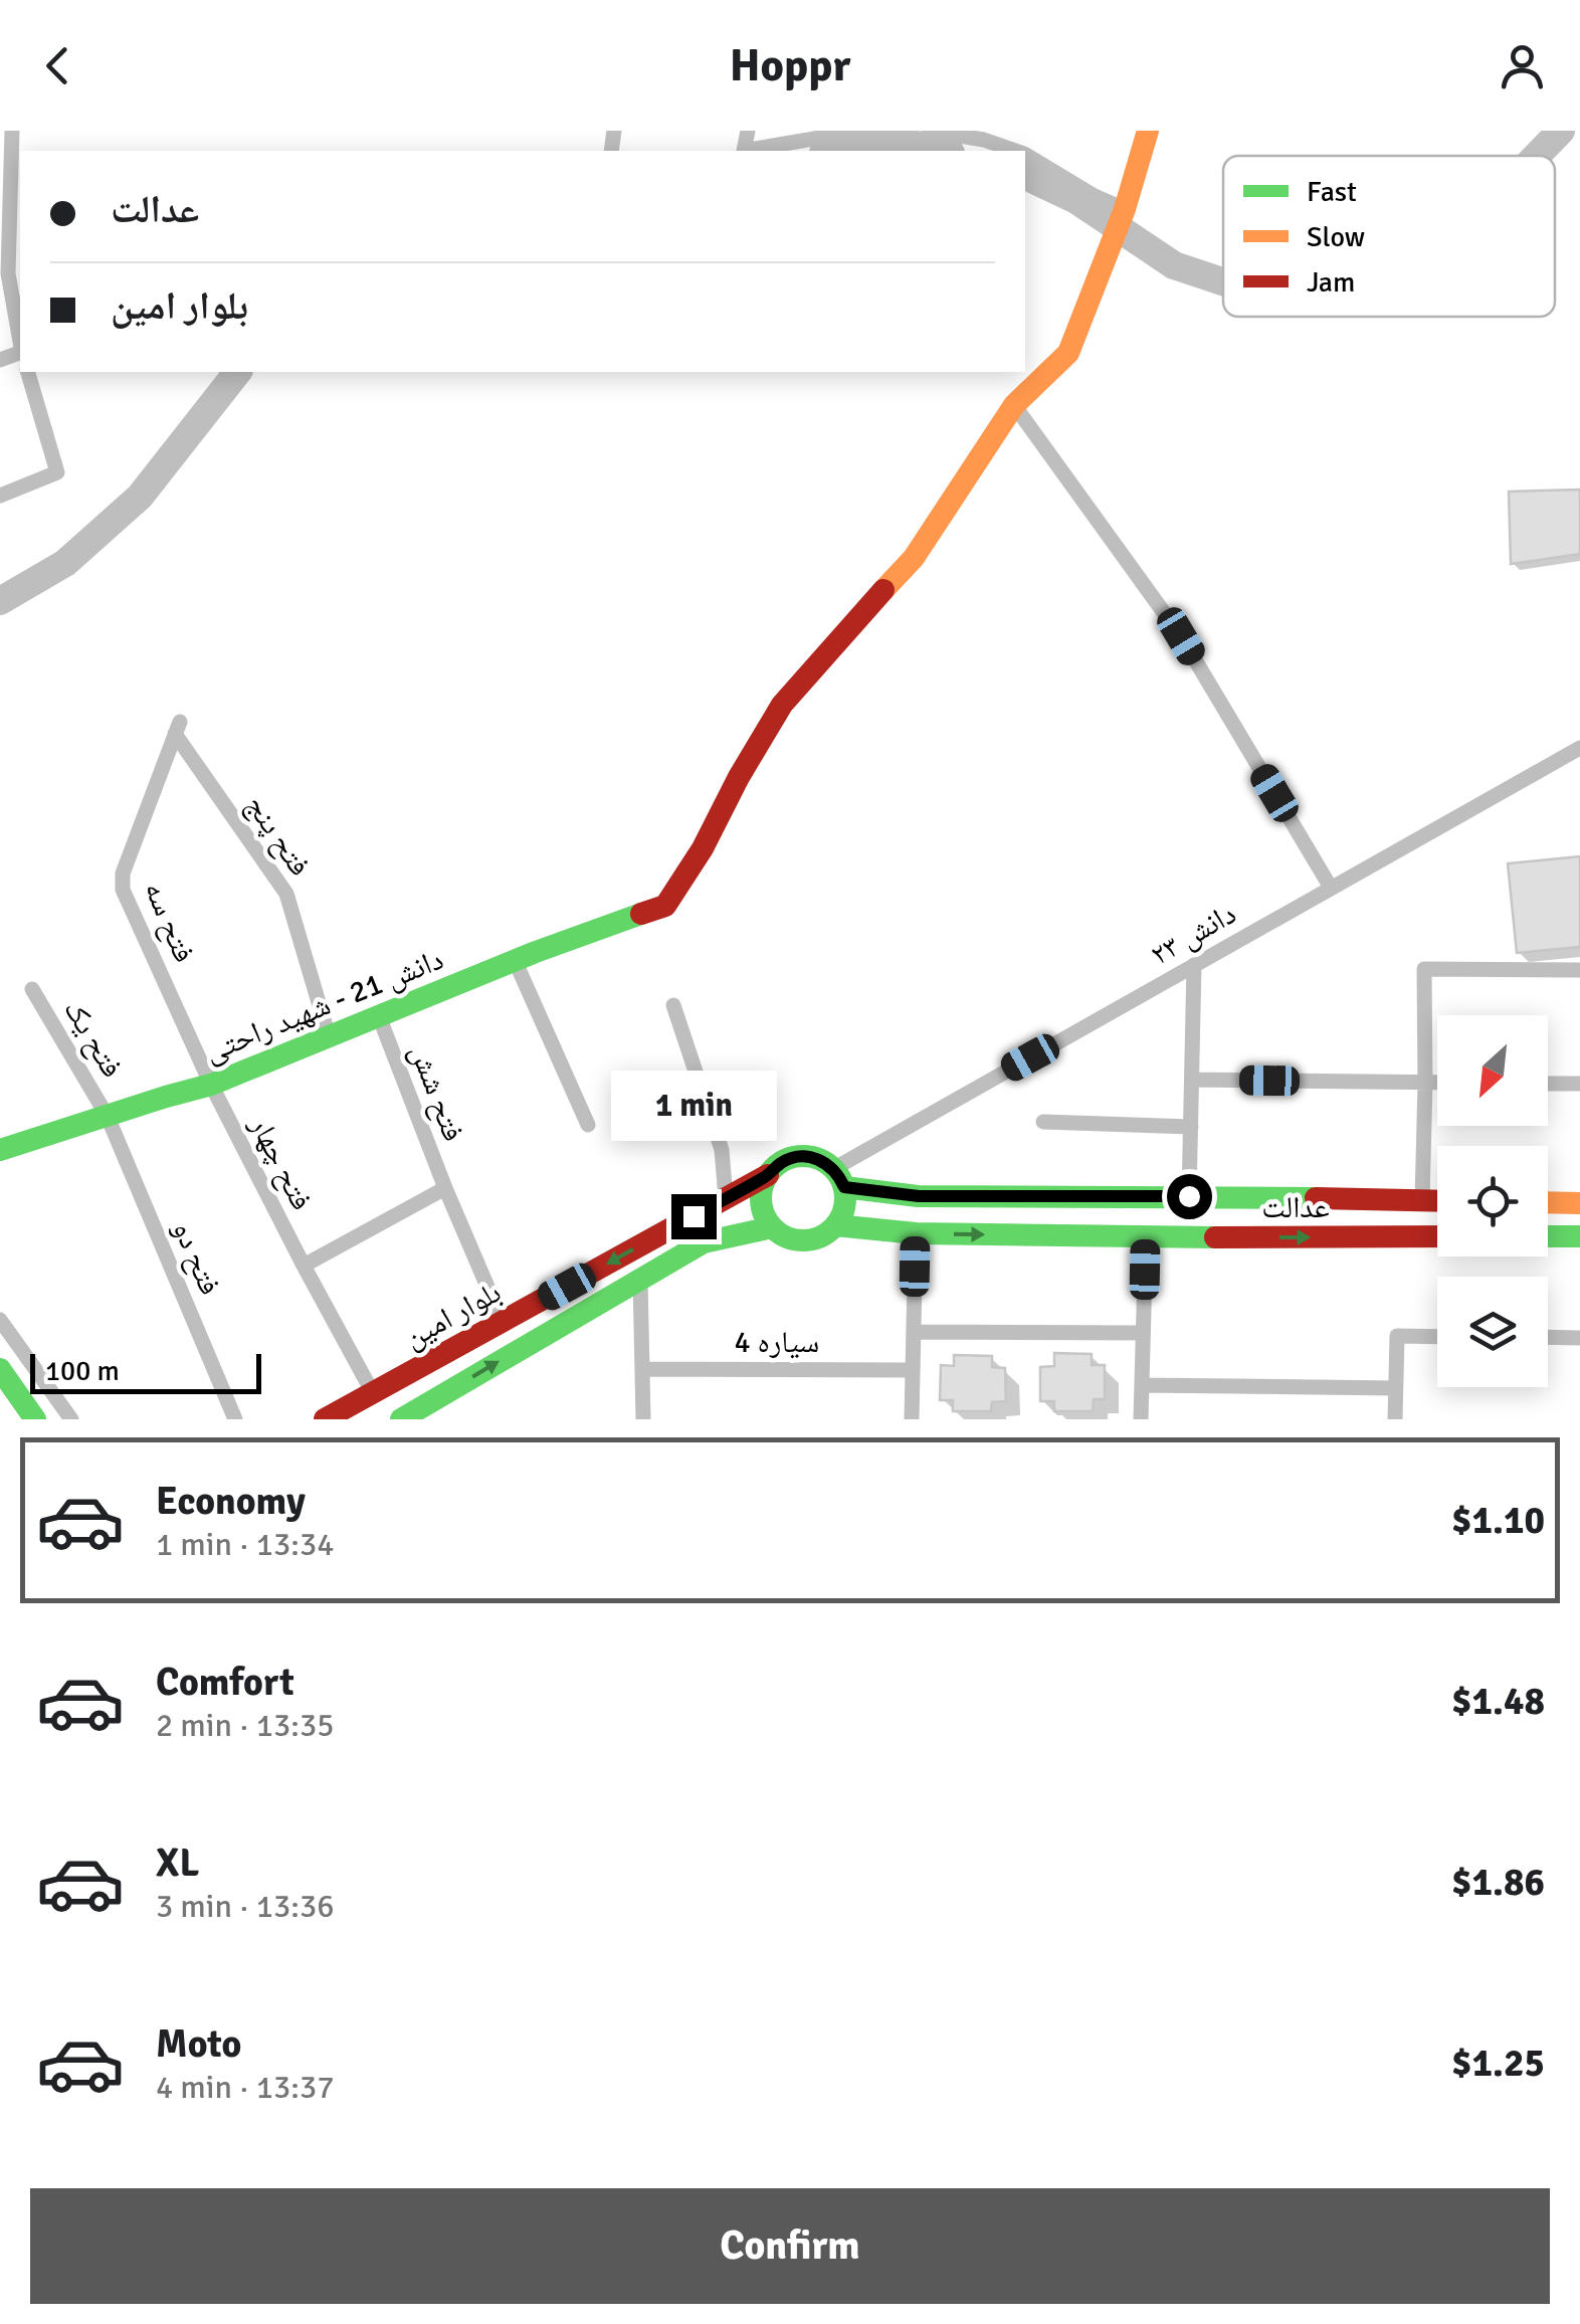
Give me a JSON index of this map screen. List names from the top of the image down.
{
  "streets": {
    "street": [
      "فتح پنج",
      "فتح سه",
      "دانش ۲۳",
      "دانش 21 - شهید راحتی",
      "فتح یک",
      "فتح شش",
      "فتح چهار",
      "عدالت",
      "فتح دو",
      "بلوار امین",
      "سیاره 4"
    ]
  },
  "crossings": [
    ["فتح پنج", "فتح سه"],
    ["فتح پنج", "دانش 21 - شهید راحتی"],
    ["فتح سه", "دانش 21 - شهید راحتی"],
    ["فتح سه", "فتح چهار"],
    ["دانش ۲۳", "عدالت"],
    ["دانش ۲۳", "بلوار امین"],
    ["دانش 21 - شهید راحتی", "فتح یک"],
    ["دانش 21 - شهید راحتی", "فتح شش"],
    ["دانش 21 - شهید راحتی", "فتح چهار"],
    ["دانش 21 - شهید راحتی", "فتح دو"],
    ["فتح یک", "فتح دو"],
    ["فتح شش", "بلوار امین"],
    ["فتح چهار", "بلوار امین"],
    ["عدالت", "بلوار امین"]
  ],
  "legend": ["Fast", "Slow", "Jam"],
  "scale_bar": "100 m",
  "north": "bottom left",
  "page": {
    "header": "Hoppr",
    "banner": ["عدالت", "بلوار امین"],
    "bubble": "1 min",
    "scale": "100 m",
    "list": [
      {
        "name": "Economy",
        "note": "1 min · 13:34",
        "value": "$1.10"
      },
      {
        "name": "Comfort",
        "note": "2 min · 13:35",
        "value": "$1.48"
      },
      {
        "name": "XL",
        "note": "3 min · 13:36",
        "value": "$1.86"
      },
      {
        "name": "Moto",
        "note": "4 min · 13:37",
        "value": "$1.25"
      }
    ],
    "buttons": "Confirm"
  }
}
